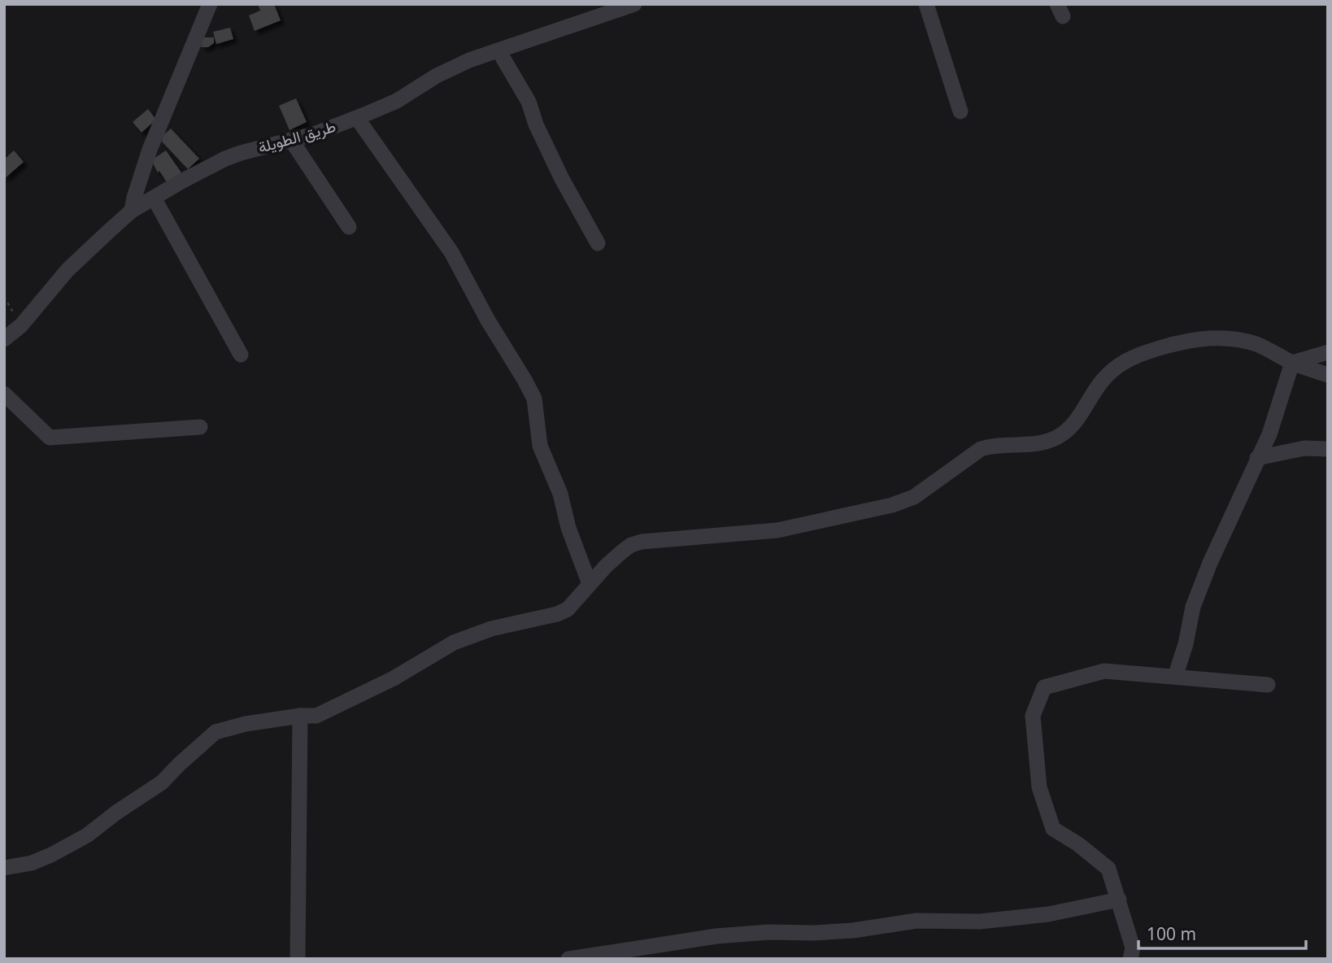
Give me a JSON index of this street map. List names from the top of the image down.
{
  "streets": {
    "street": ["طريق الطويلة"]
  },
  "scale_bar": "100 m"
}
